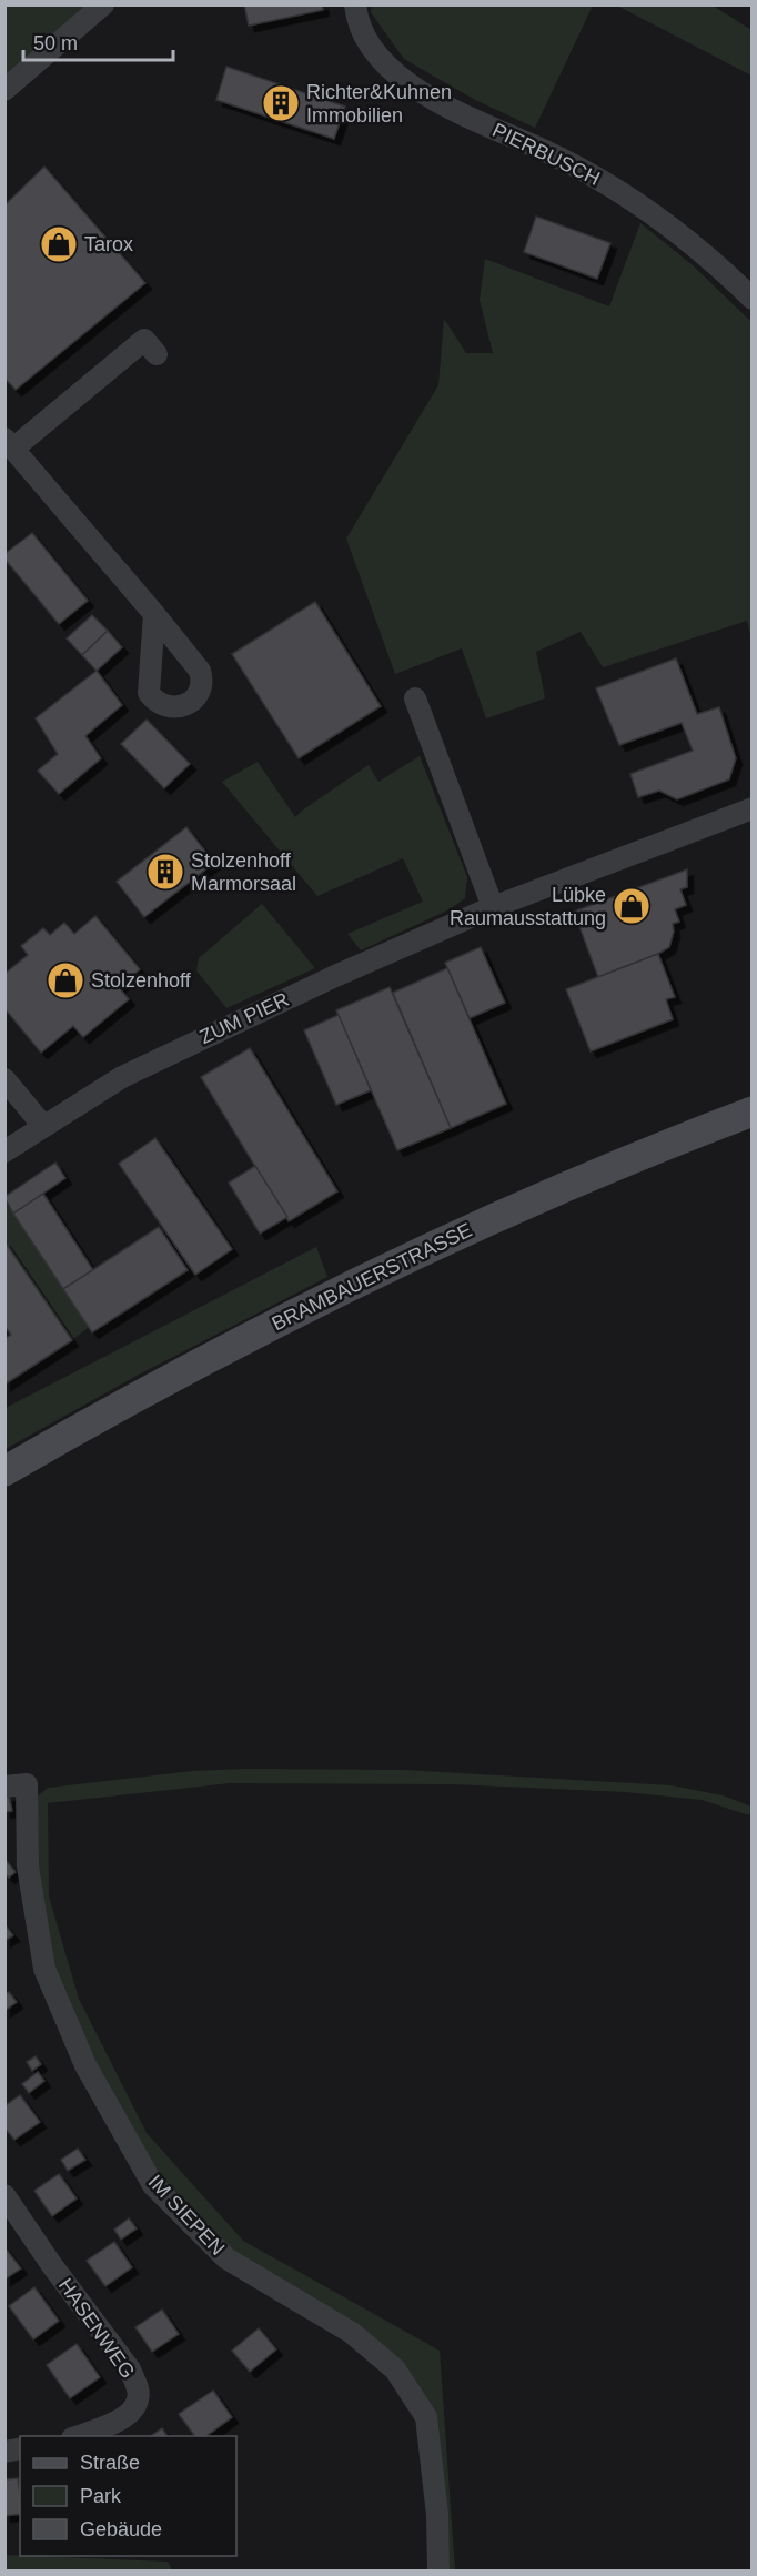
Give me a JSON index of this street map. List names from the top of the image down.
{
  "streets": {
    "main road": ["BRAMBAUERSTRASSE"],
    "street": [
      "PIERBUSCH",
      "ZUM PIER",
      "IM SIEPEN",
      "HASENWEG"
    ]
  },
  "places": {
    "building": ["Richter&Kuhnen Immobilien", "Stolzenhoff Marmorsaal"],
    "shop": ["Tarox", "Lübke Raumausstattung", "Stolzenhoff"]
  },
  "legend": ["Straße", "Park", "Gebäude"],
  "scale_bar": "50 m"
}
